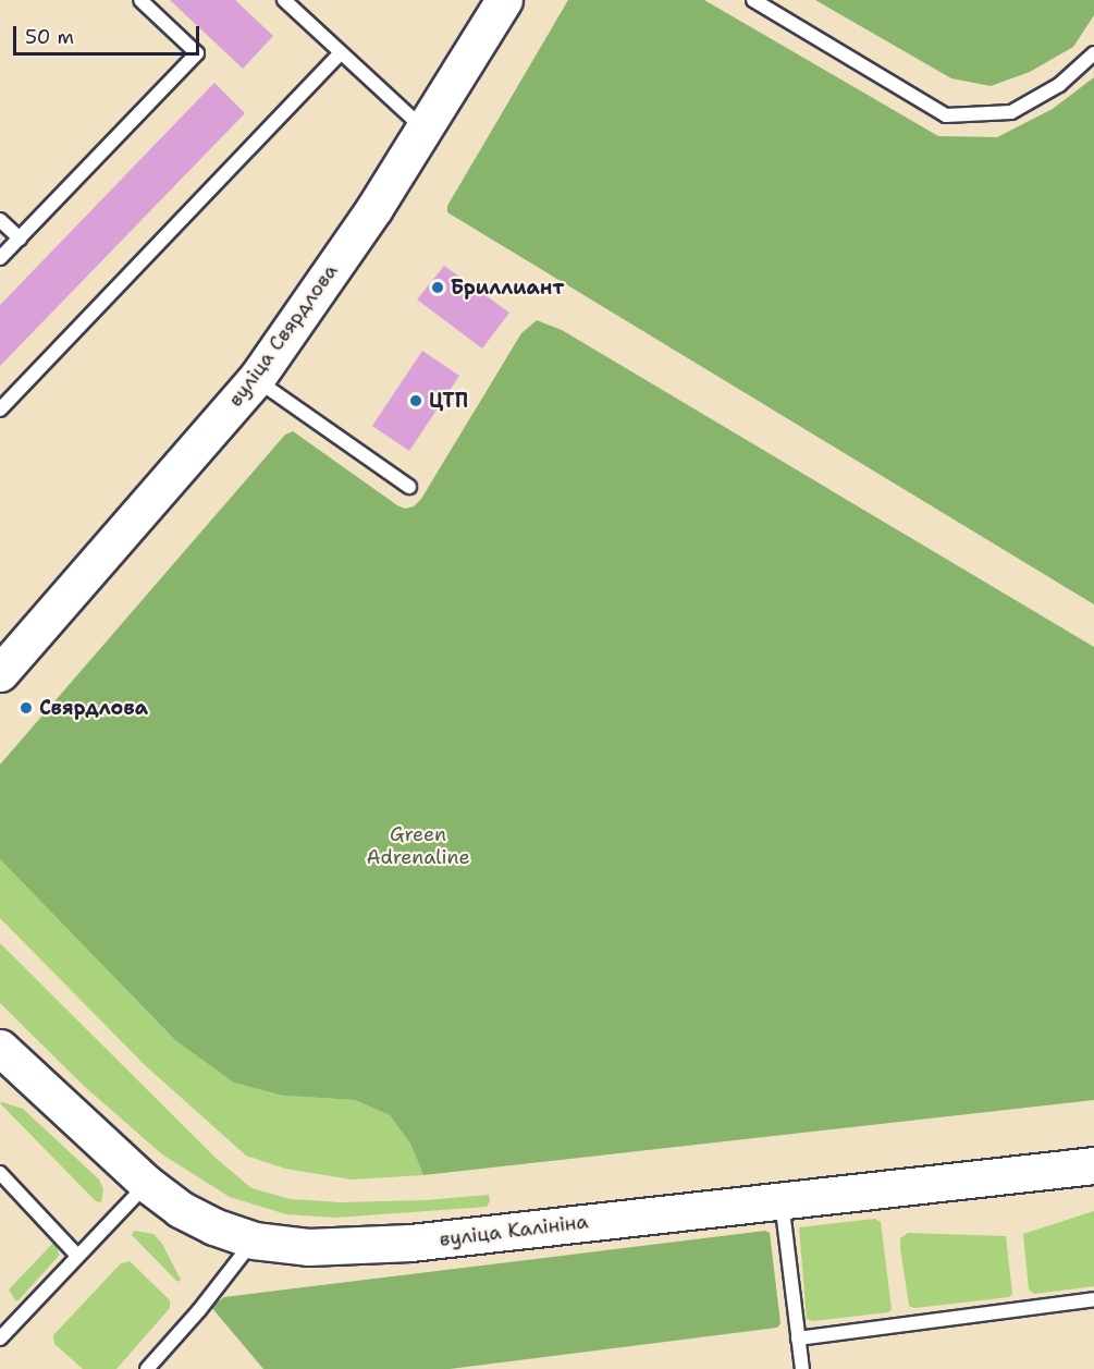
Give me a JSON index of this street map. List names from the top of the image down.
{
  "streets": {
    "main road": ["вуліца Свярдлова", "вуліца Калініна"]
  },
  "parks": ["Green Adrenaline"],
  "places": ["Бриллиант", "ЦТП", "Свярдлова"],
  "scale_bar": "50 m"
}
